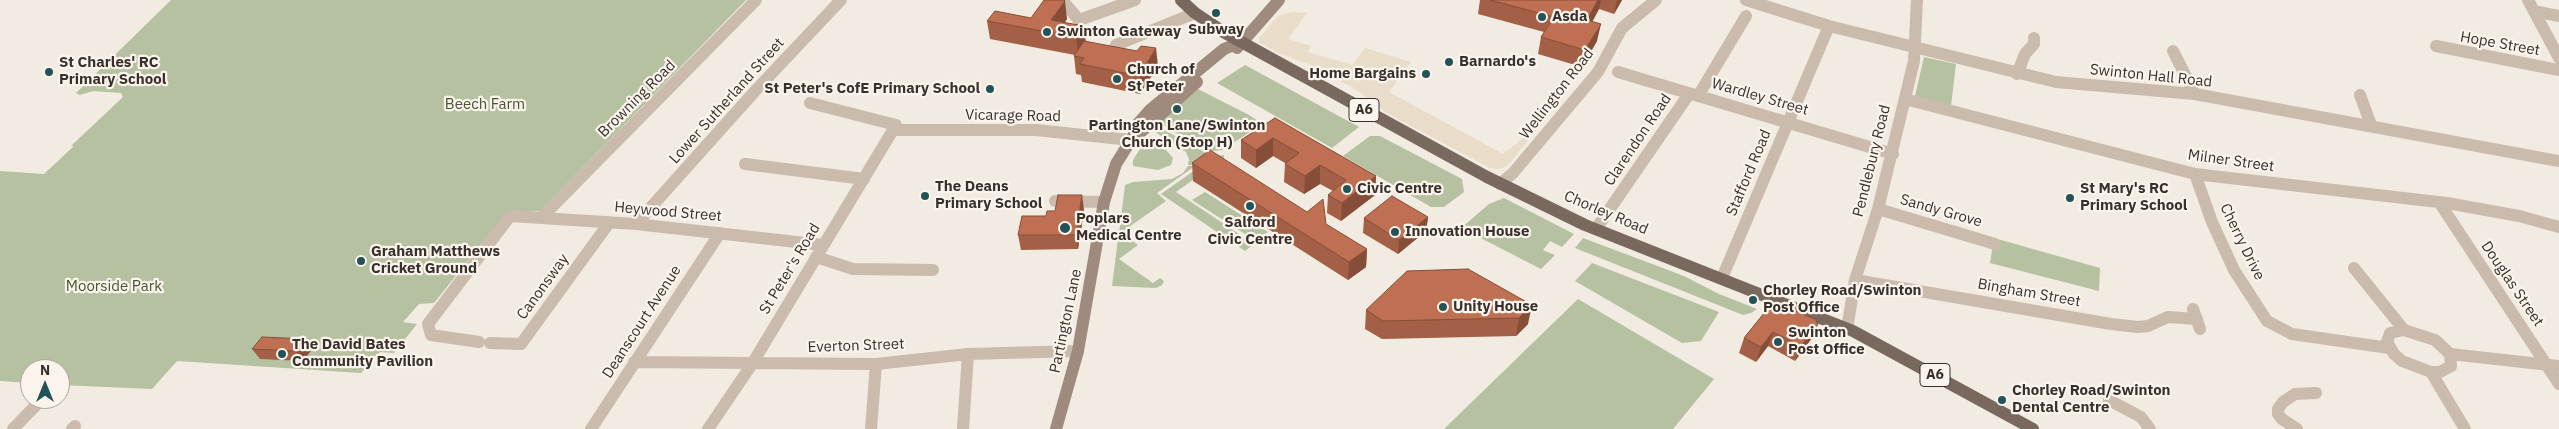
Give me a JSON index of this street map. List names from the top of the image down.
{
  "streets": {
    "main road": ["A6", "Chorley Road", "Partington Lane"],
    "street": [
      "Hope Street",
      "Swinton Hall Road",
      "Wellington Road",
      "Wardley Street",
      "Browning Road",
      "Lower Sutherland Street",
      "Vicarage Road",
      "Clarendon Road",
      "Pendlebury Road",
      "Milner Street",
      "Stafford Road",
      "Sandy Grove",
      "Heywood Street",
      "Cherry Drive",
      "St Peter's Road",
      "Douglas Street",
      "Canonsway",
      "Bingham Street",
      "Deanscourt Avenue",
      "Everton Street"
    ]
  },
  "crossings": [
    ["Swinton Hall Road", "Clarendon Road"],
    ["Swinton Hall Road", "Pendlebury Road"],
    ["Swinton Hall Road", "Stafford Road"],
    ["Wellington Road", "Chorley Road"],
    ["Wardley Street", "Clarendon Road"],
    ["Wardley Street", "Pendlebury Road"],
    ["Wardley Street", "Stafford Road"],
    ["Browning Road", "Heywood Street"],
    ["Lower Sutherland Street", "Heywood Street"],
    ["Vicarage Road", "St Peter's Road"],
    ["Vicarage Road", "Partington Lane"],
    ["Clarendon Road", "Chorley Road"],
    ["Pendlebury Road", "Milner Street"],
    ["Pendlebury Road", "Sandy Grove"],
    ["Pendlebury Road", "Chorley Road"],
    ["Pendlebury Road", "Bingham Street"],
    ["Milner Street", "Cherry Drive"],
    ["Milner Street", "Douglas Street"],
    ["Stafford Road", "Chorley Road"],
    ["Heywood Street", "St Peter's Road"],
    ["Heywood Street", "Canonsway"],
    ["Heywood Street", "Deanscourt Avenue"],
    ["Chorley Road", "Partington Lane"],
    ["St Peter's Road", "Everton Street"],
    ["Partington Lane", "Everton Street"],
    ["Deanscourt Avenue", "Everton Street"]
  ],
  "parks": ["Beech Farm", "Moorside Park"],
  "places": [
    "Subway",
    "Asda",
    "Swinton Gateway",
    "Barnardo's",
    "St Charles' RC Primary School",
    "Home Bargains",
    "Church of St Peter",
    "St Peter's CofE Primary School",
    "Partington Lane/Swinton Church (Stop H)",
    "Civic Centre",
    "The Deans Primary School",
    "St Mary's RC Primary School",
    "Salford Civic Centre",
    "Poplars Medical Centre",
    "Innovation House",
    "Graham Matthews Cricket Ground",
    "Chorley Road/Swinton Post Office",
    "Unity House",
    "Swinton Post Office",
    "The David Bates Community Pavilion",
    "Chorley Road/Swinton Dental Centre"
  ],
  "north": "top"
}
